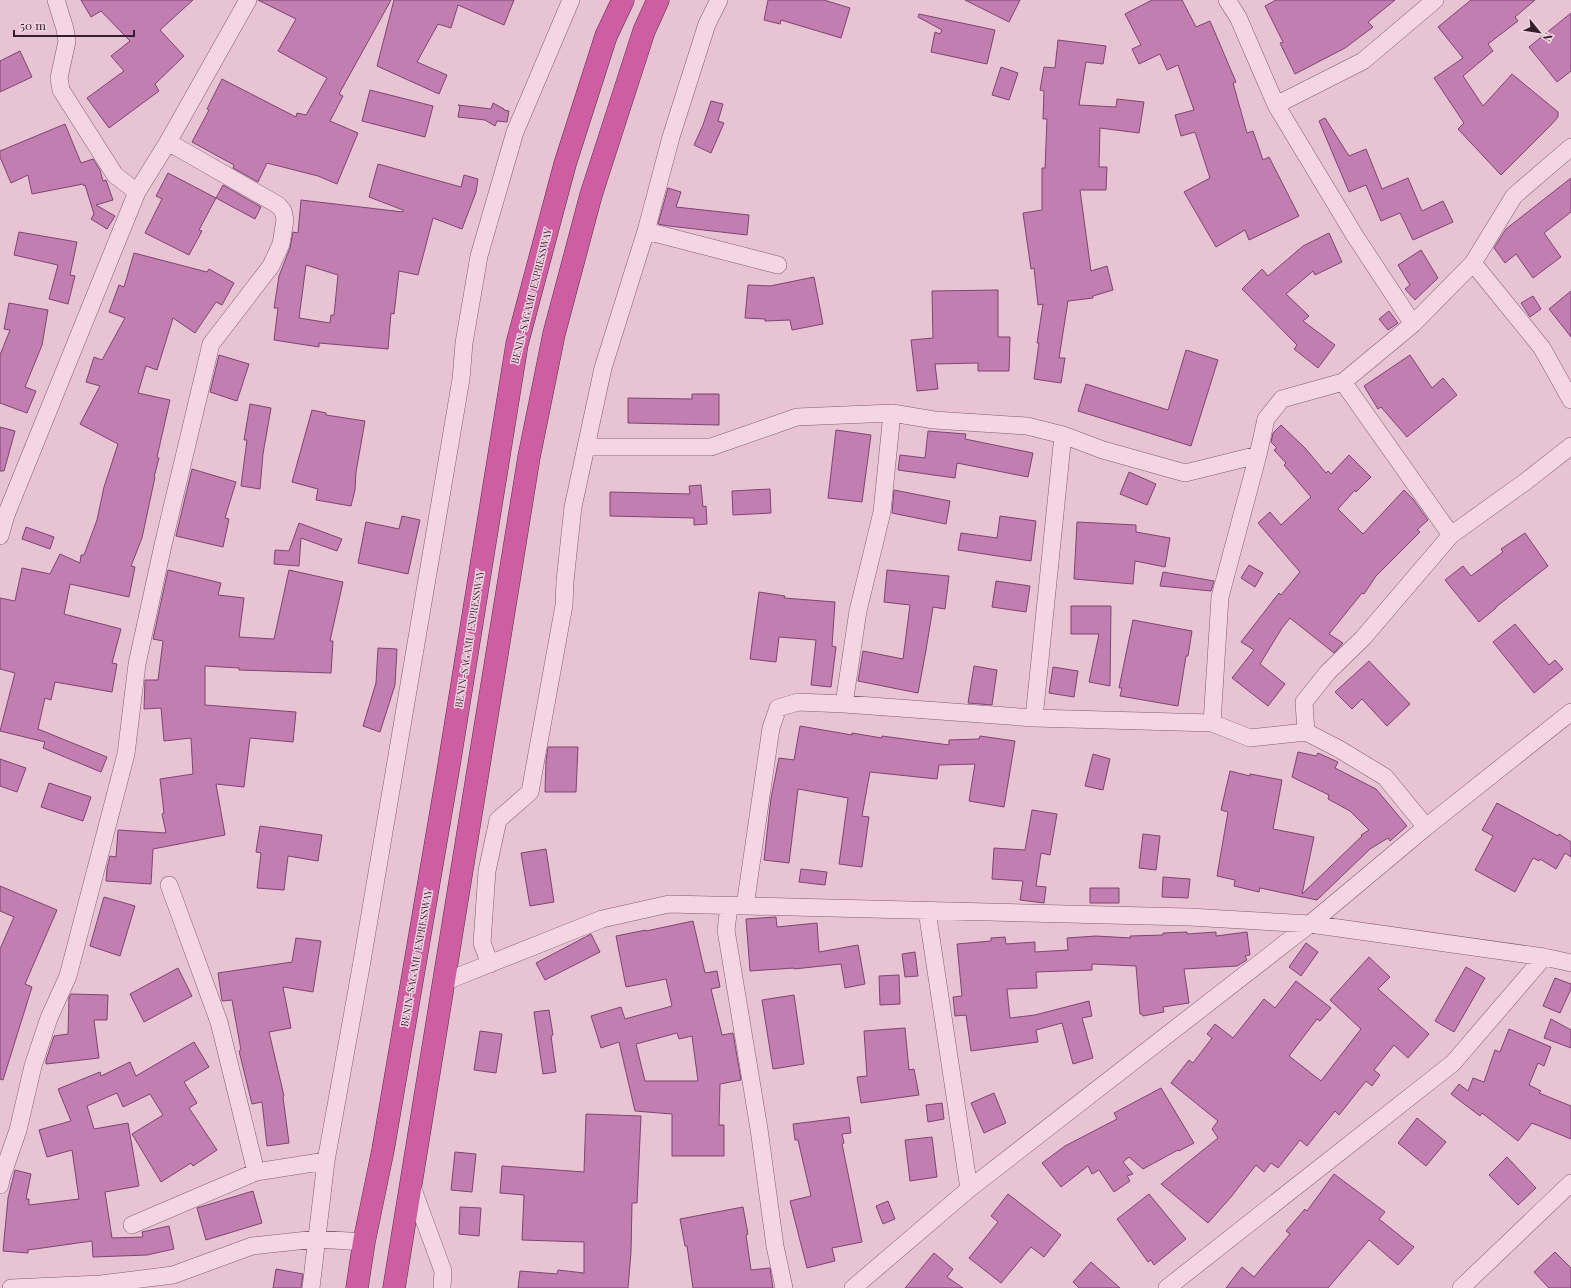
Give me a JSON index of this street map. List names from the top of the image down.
{
  "streets": {
    "highway": ["BENIN-SAGAMU EXPRESSWAY"]
  },
  "scale_bar": "50 m",
  "north": "bottom right"
}
